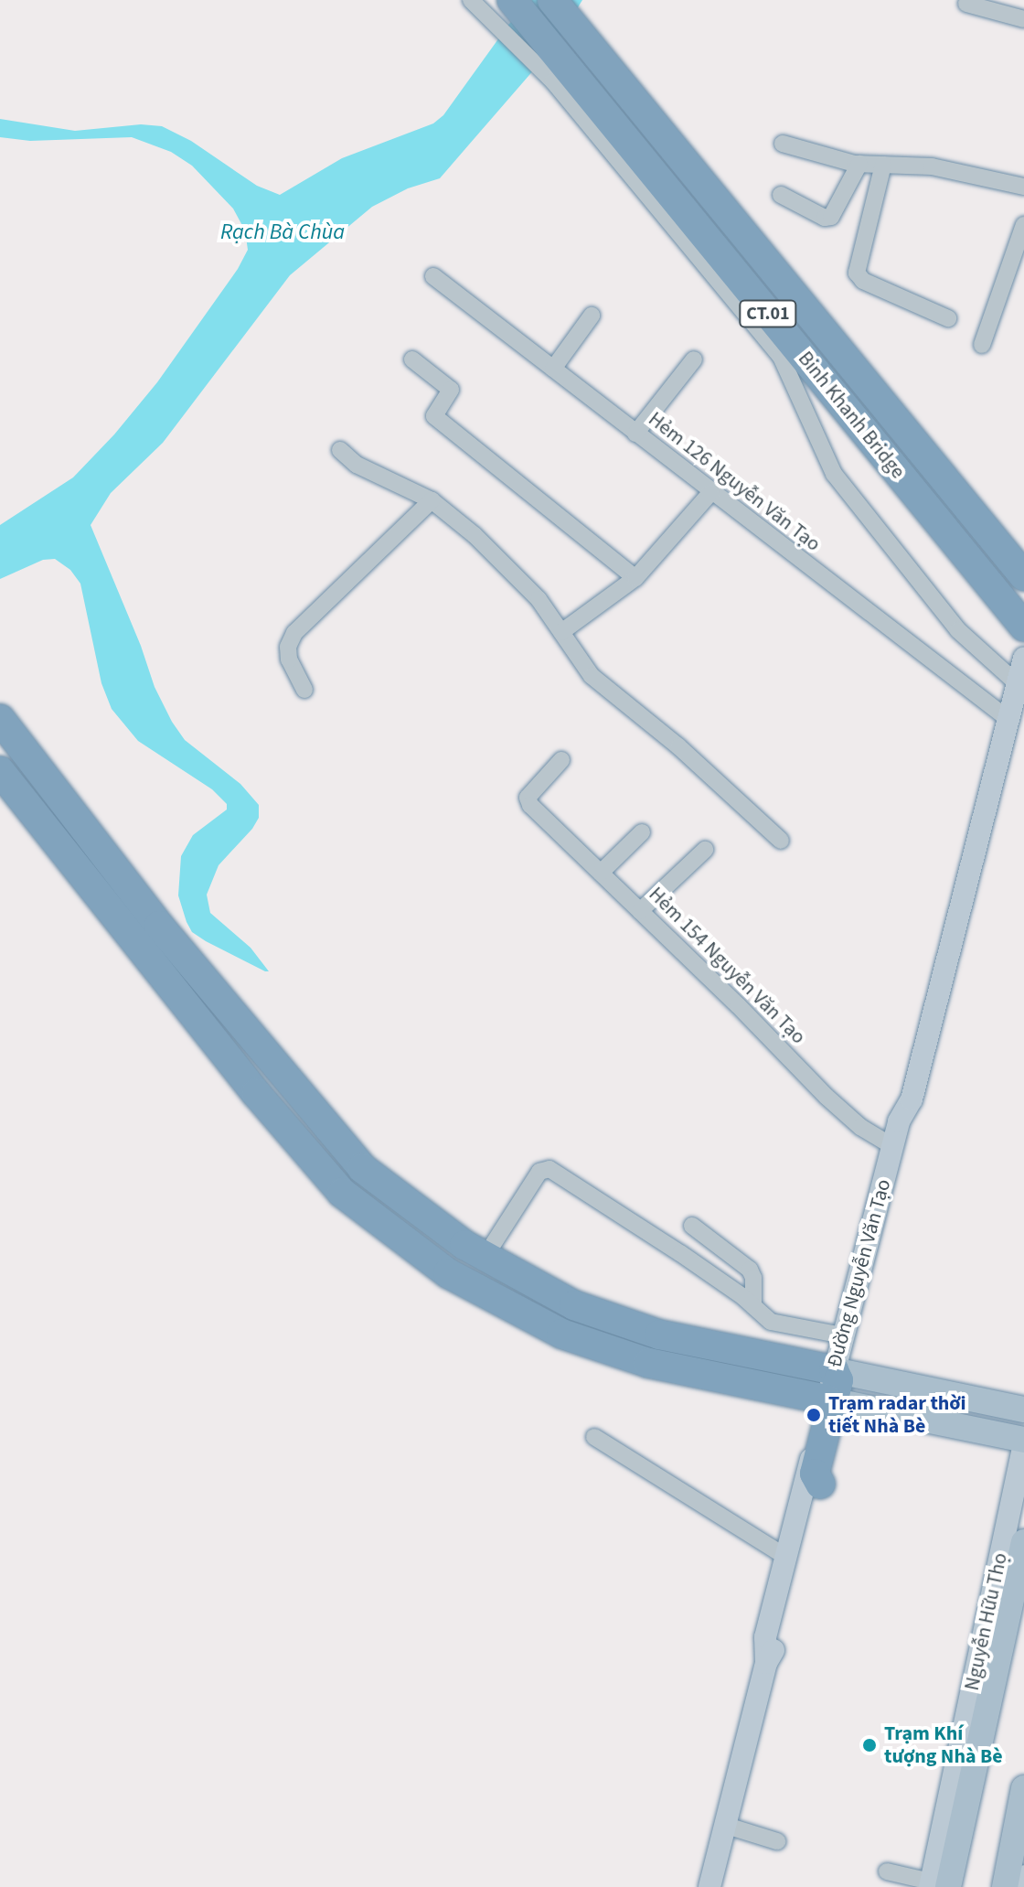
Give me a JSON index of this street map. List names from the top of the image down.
{
  "streets": {
    "highway": ["CT.01", "Binh Khanh Bridge"],
    "main road": ["Đường Nguyễn Văn Tạo", "Nguyễn Hữu Thọ"],
    "street": ["Hẻm 126 Nguyễn Văn Tạo", "Hẻm 154 Nguyễn Văn Tạo"]
  },
  "crossings": [
    ["Hẻm 126 Nguyễn Văn Tạo", "Đường Nguyễn Văn Tạo"],
    ["Hẻm 154 Nguyễn Văn Tạo", "Đường Nguyễn Văn Tạo"]
  ],
  "water": ["Rạch Bà Chùa"],
  "places": ["Trạm radar thời tiết Nhà Bè", "Trạm Khí tượng Nhà Bè"]
}
